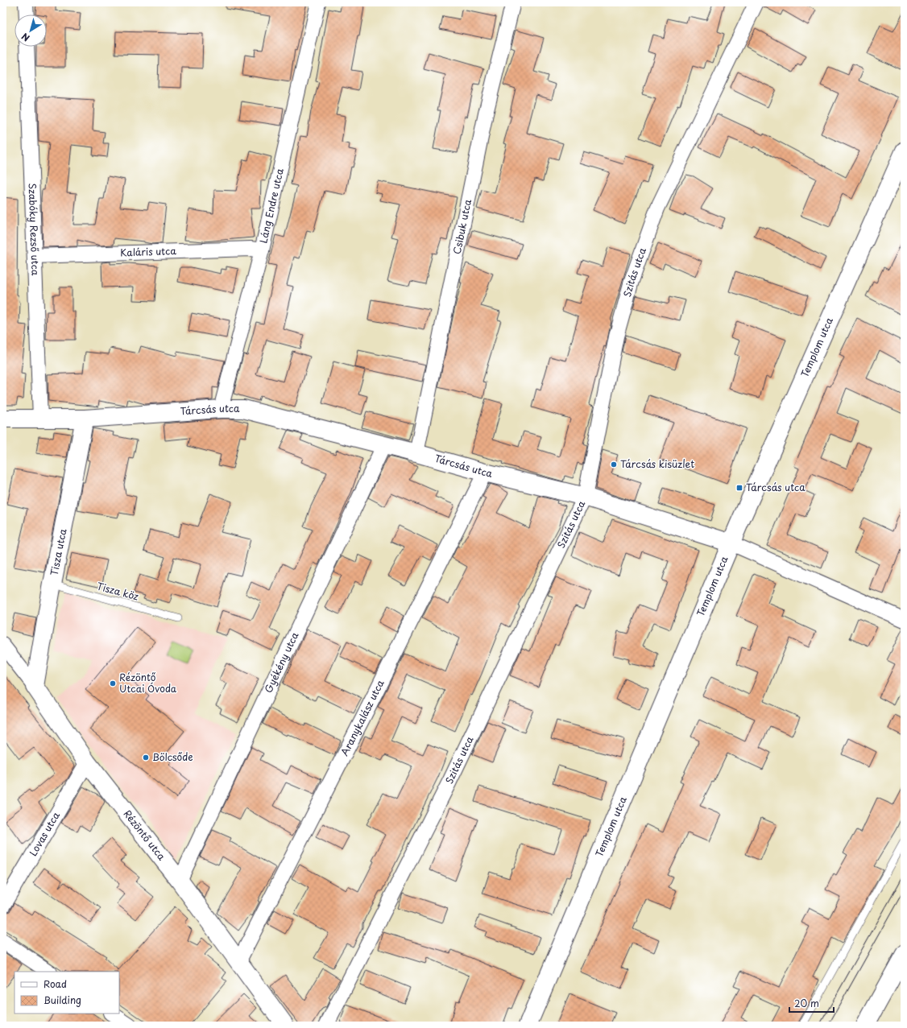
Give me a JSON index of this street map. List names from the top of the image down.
{
  "streets": {
    "main road": [
      "Templom utca",
      "Tárcsás utca",
      "Tisza utca",
      "Rézöntő utca"
    ],
    "street": [
      "Láng Endre utca",
      "Csibuk utca",
      "Szabóky Rezső utca",
      "Kaláris utca",
      "Szitás utca",
      "Gyékény utca",
      "Aranykalász utca",
      "Lovas utca"
    ],
    "lane": ["Tisza köz"]
  },
  "crossings": [
    ["Láng Endre utca", "Kaláris utca"],
    ["Láng Endre utca", "Tárcsás utca"],
    ["Csibuk utca", "Tárcsás utca"],
    ["Szabóky Rezső utca", "Kaláris utca"],
    ["Szabóky Rezső utca", "Tárcsás utca"],
    ["Szitás utca", "Tárcsás utca"],
    ["Templom utca", "Tárcsás utca"],
    ["Tárcsás utca", "Tisza utca"],
    ["Tárcsás utca", "Gyékény utca"],
    ["Tárcsás utca", "Aranykalász utca"],
    ["Tisza utca", "Tisza köz"],
    ["Tisza utca", "Rézöntő utca"],
    ["Gyékény utca", "Rézöntő utca"],
    ["Aranykalász utca", "Rézöntő utca"],
    ["Lovas utca", "Rézöntő utca"]
  ],
  "places": {
    "other": ["Tárcsás kisüzlet", "Rézöntő Utcai Óvoda", "Bölcsőde"],
    "transit": ["Tárcsás utca"]
  },
  "legend": ["Road", "Building"],
  "scale_bar": "20 m",
  "north": "bottom left"
}
